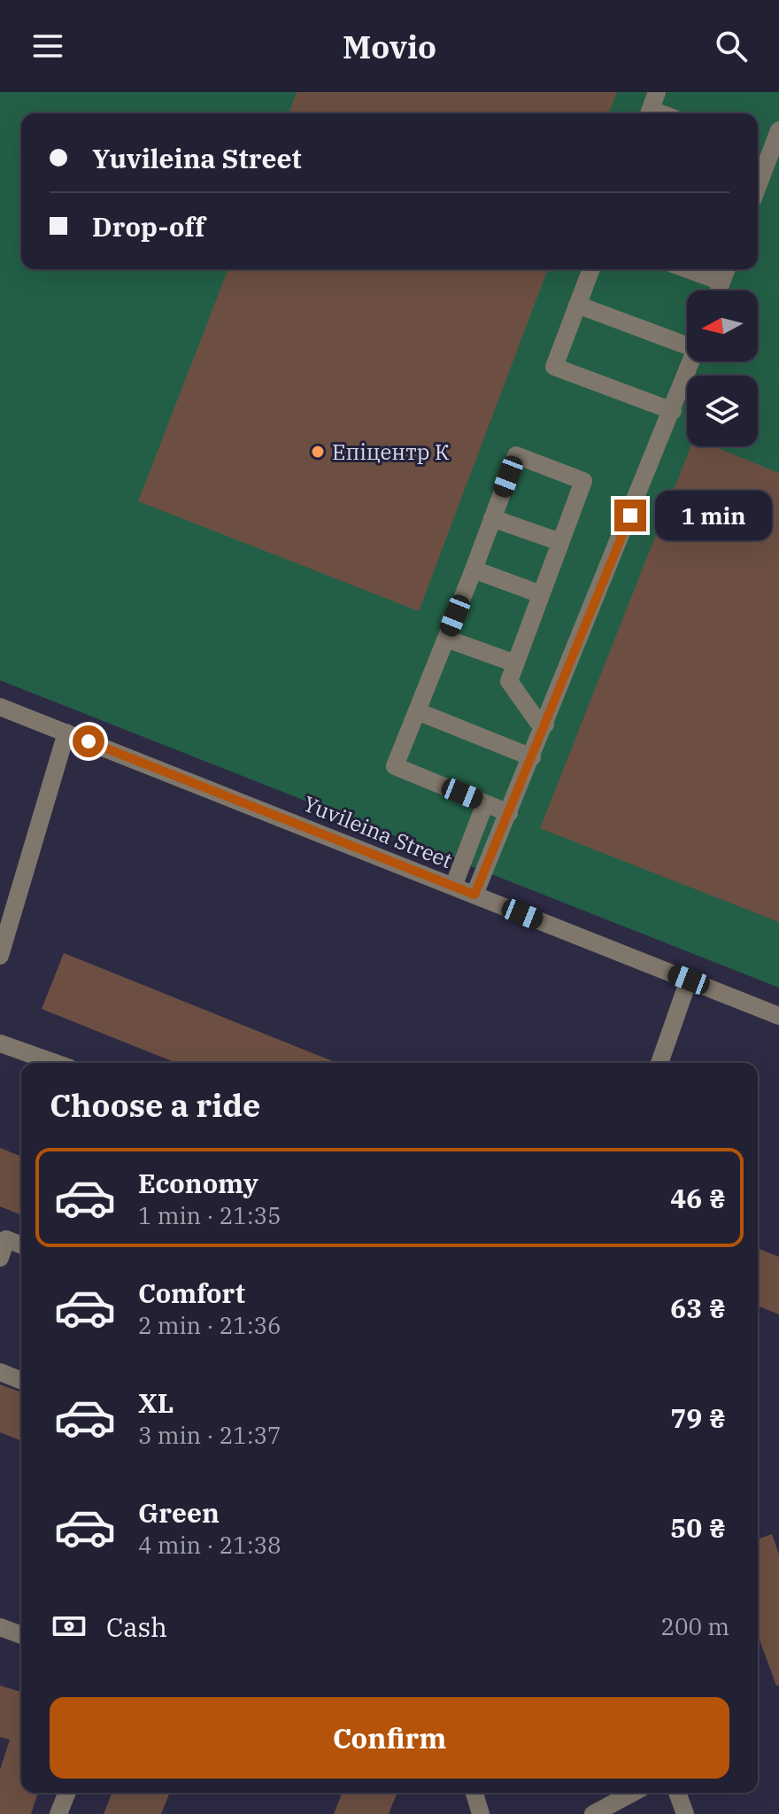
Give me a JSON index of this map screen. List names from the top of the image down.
{
  "streets": {
    "street": ["Yuvileina Street"]
  },
  "places": ["Епіцентр К"],
  "north": "left",
  "page": {
    "header": "Movio",
    "banner": ["Yuvileina Street", "Drop-off"],
    "bubble": "1 min",
    "heading": "Choose a ride",
    "list": [
      {
        "name": "Economy",
        "note": "1 min · 21:35",
        "value": "46 ₴"
      },
      {
        "name": "Comfort",
        "note": "2 min · 21:36",
        "value": "63 ₴"
      },
      {
        "name": "XL",
        "note": "3 min · 21:37",
        "value": "79 ₴"
      },
      {
        "name": "Green",
        "note": "4 min · 21:38",
        "value": "50 ₴"
      }
    ],
    "pay": ["Cash", "200 m"],
    "buttons": "Confirm"
  }
}
